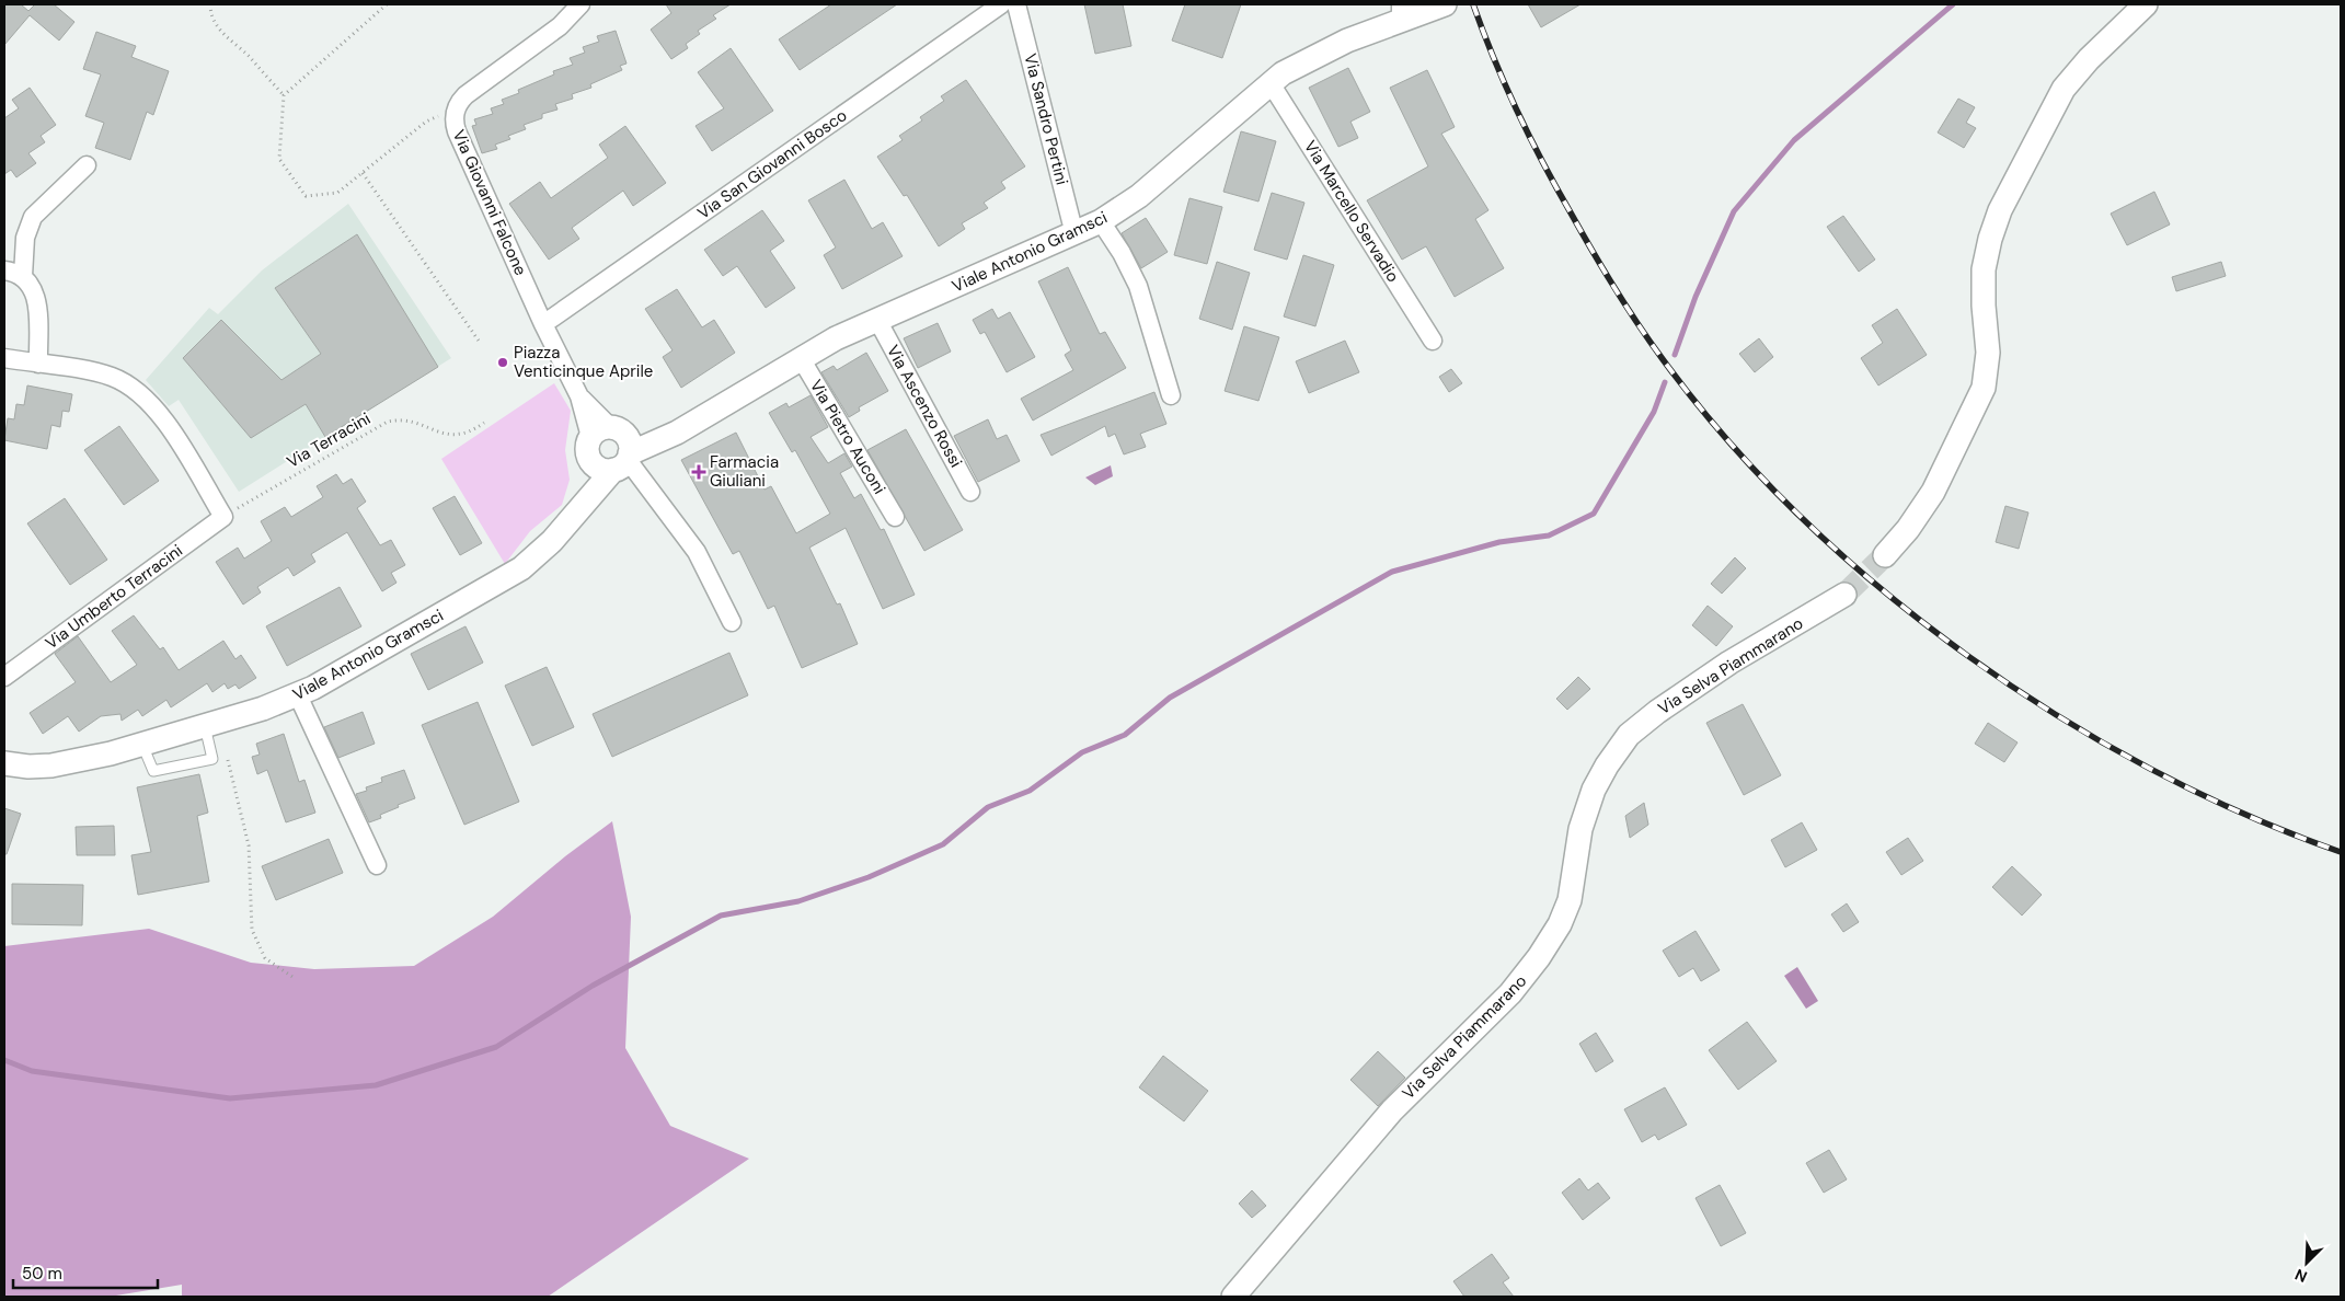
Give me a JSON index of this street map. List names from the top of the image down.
{
  "streets": {
    "street": [
      "Via Sandro Pertini",
      "Via San Giovanni Bosco",
      "Via Giovanni Falcone",
      "Via Marcello Servadio",
      "Viale Antonio Gramsci",
      "Via Ascenzo Rossi",
      "Via Pietro Auconi",
      "Via Umberto Terracini",
      "Via Selva Piammarano"
    ],
    "path": ["Via Terracini"]
  },
  "crossings": [
    ["Via Sandro Pertini", "Viale Antonio Gramsci"],
    ["Via San Giovanni Bosco", "Via Giovanni Falcone"],
    ["Via Marcello Servadio", "Viale Antonio Gramsci"],
    ["Viale Antonio Gramsci", "Via Ascenzo Rossi"],
    ["Viale Antonio Gramsci", "Via Pietro Auconi"],
    ["Via Terracini", "Via Umberto Terracini"]
  ],
  "places": {
    "other": ["Piazza Venticinque Aprile"],
    "health": ["Farmacia Giuliani"]
  },
  "scale_bar": "50 m",
  "north": "bottom left"
}
